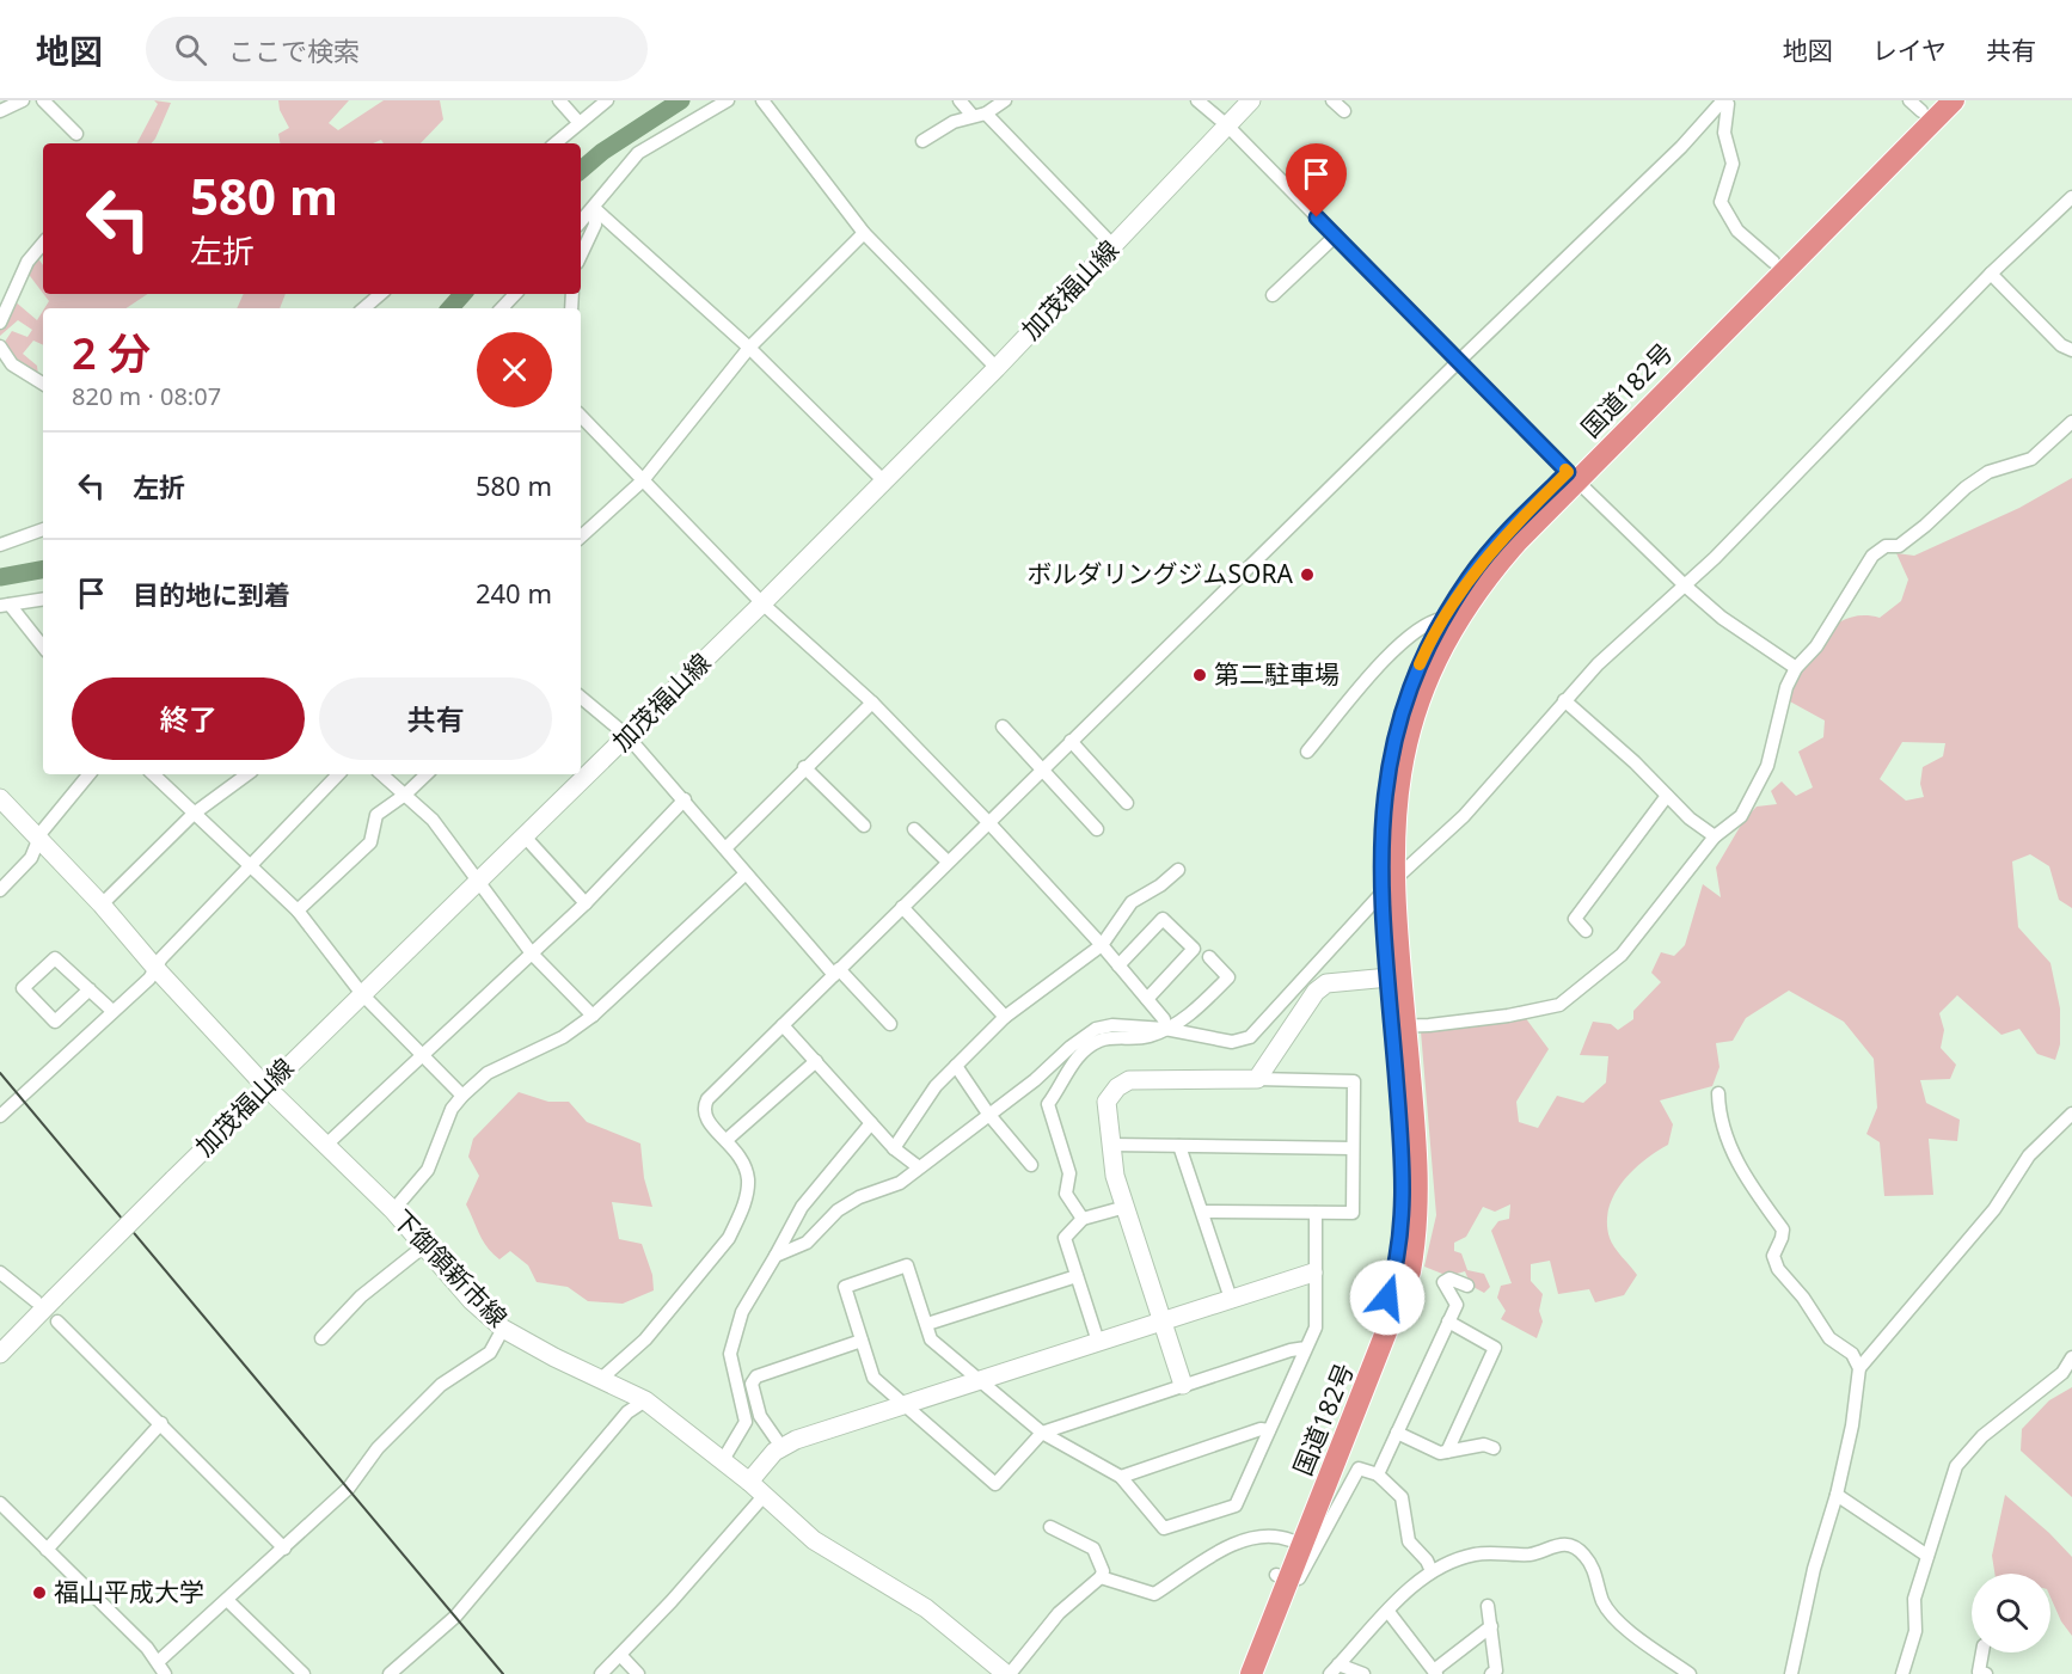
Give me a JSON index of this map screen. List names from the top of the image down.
{
  "streets": {
    "highway": ["国道182号"],
    "main road": ["加茂福山線", "下御領新市線"]
  },
  "crossings": [
    ["加茂福山線", "下御領新市線"]
  ],
  "places": ["ボルダリングジムSORA", "第二駐車場", "福山平成大学"],
  "page": {
    "header": "地図",
    "search": "ここで検索",
    "nav": ["地図", "レイヤ", "共有"],
    "turn": ["580 m", "左折"],
    "heading": ["2 分", "820 m · 08:07"],
    "list": [
      {
        "name": "左折",
        "value": "580 m"
      },
      {
        "name": "目的地に到着",
        "value": "240 m"
      }
    ],
    "buttons": ["終了", "共有"]
  }
}
